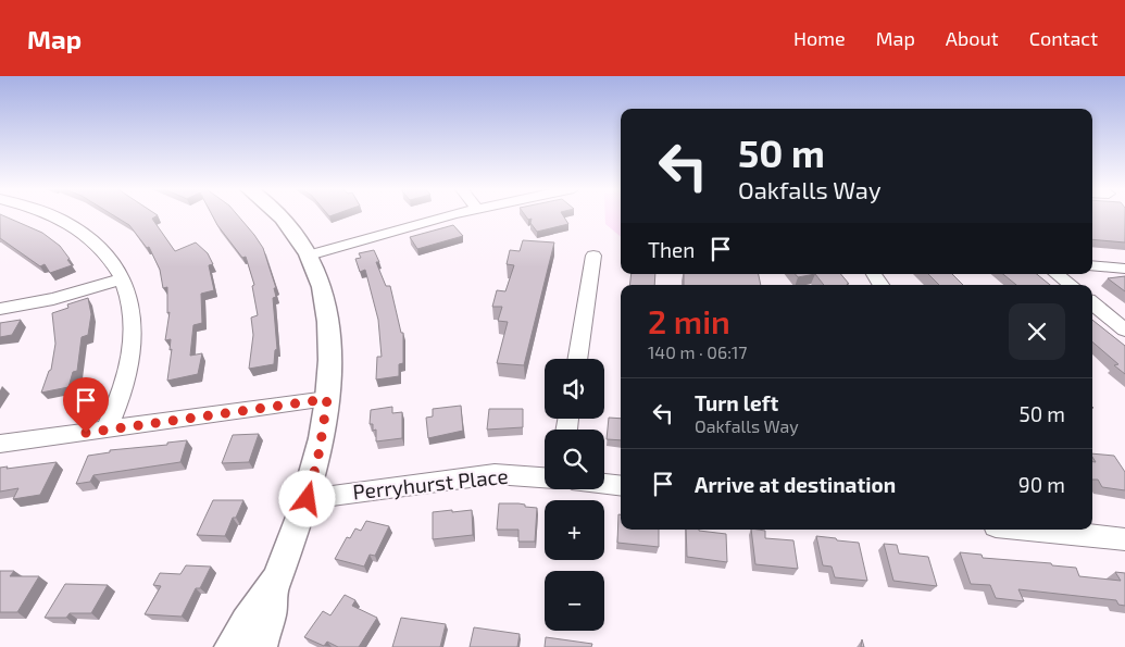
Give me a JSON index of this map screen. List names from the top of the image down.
{
  "streets": {
    "street": ["Perryhurst Place"]
  },
  "page": {
    "header": "Map",
    "nav": [
      "Home",
      "Map",
      "About",
      "Contact"
    ],
    "turn": ["50 m", "Oakfalls Way"],
    "then": "Then",
    "heading": ["2 min", "140 m · 06:17"],
    "map_buttons": ["+", "−"],
    "list": [
      {
        "name": "Turn left",
        "note": "Oakfalls Way",
        "value": "50 m"
      },
      {
        "name": "Arrive at destination",
        "value": "90 m"
      }
    ]
  }
}
